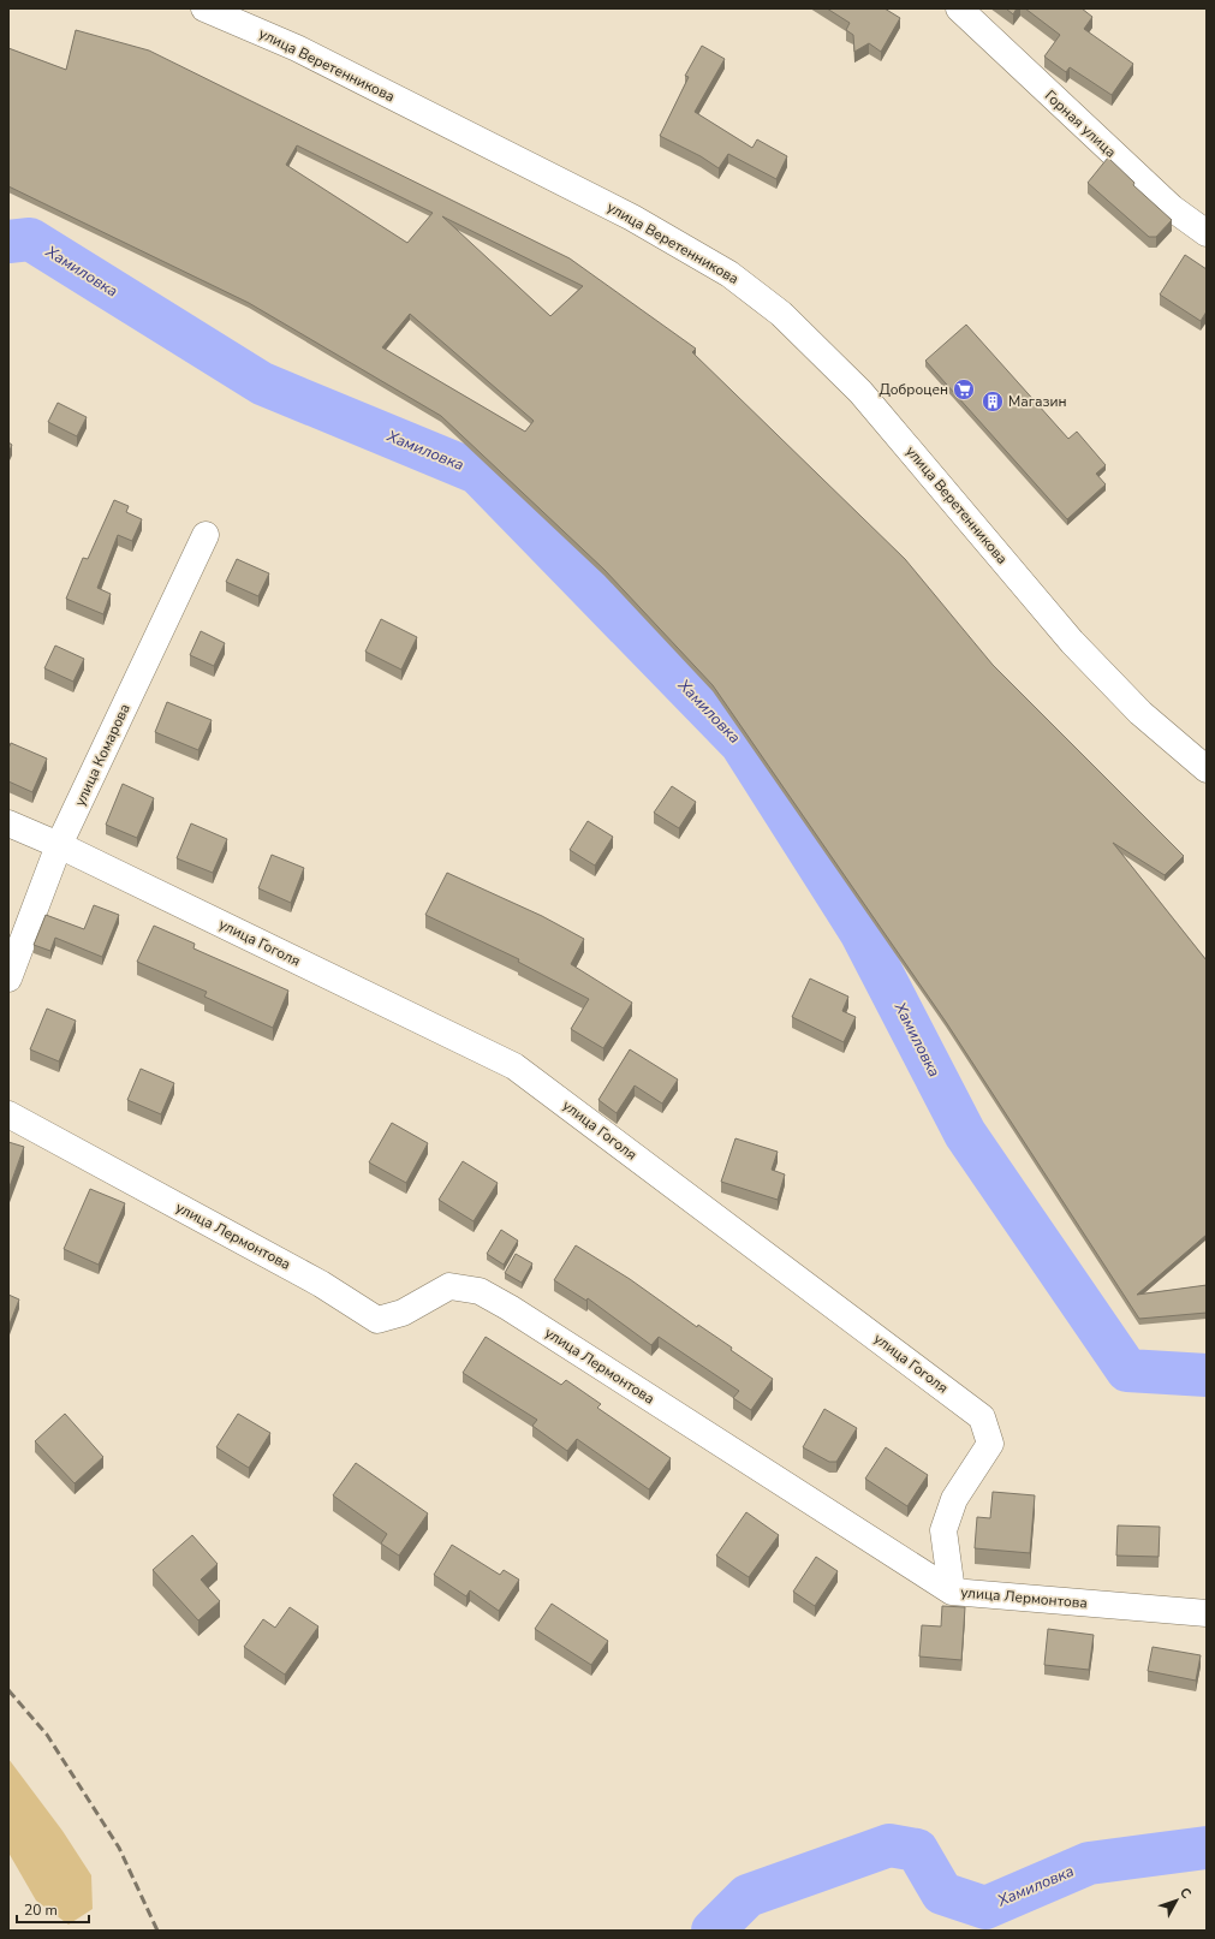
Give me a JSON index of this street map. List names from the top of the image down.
{
  "streets": {
    "street": [
      "улица Веретенникова",
      "Горная улица",
      "улица Комарова",
      "улица Гоголя",
      "улица Лермонтова"
    ]
  },
  "crossings": [
    ["улица Комарова", "улица Гоголя"],
    ["улица Гоголя", "улица Лермонтова"]
  ],
  "water": ["Хамиловка"],
  "places": {
    "supermarket": ["Доброцен"],
    "building": ["Магазин"]
  },
  "scale_bar": "20 m",
  "north": "top right"
}
